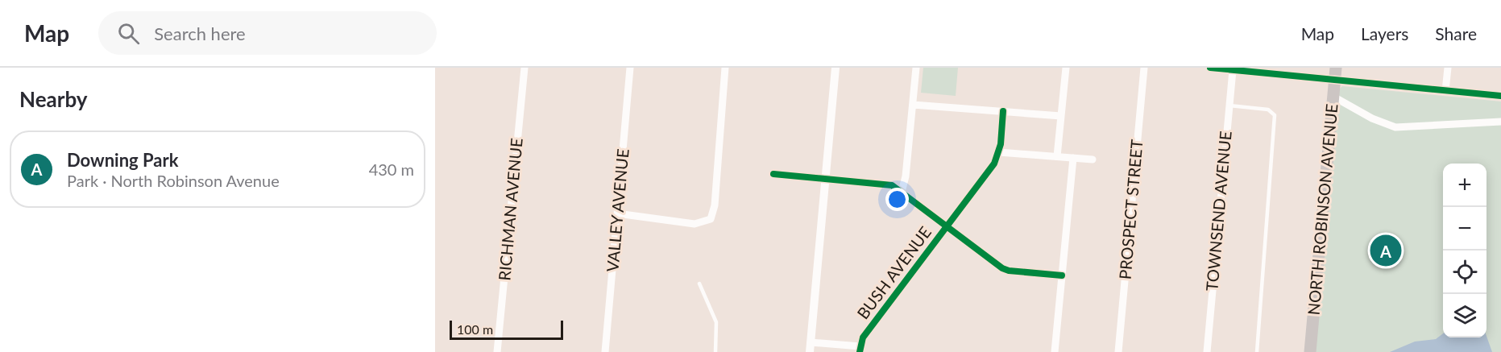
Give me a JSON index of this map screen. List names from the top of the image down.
{
  "streets": {
    "highway": ["NORTH ROBINSON AVENUE"],
    "street": [
      "RICHMAN AVENUE",
      "PROSPECT STREET",
      "VALLEY AVENUE",
      "TOWNSEND AVENUE",
      "BUSH AVENUE"
    ]
  },
  "scale_bar": "100 m",
  "page": {
    "header": "Map",
    "search": "Search here",
    "nav": ["Map", "Layers", "Share"],
    "heading": "Nearby",
    "list": [
      {
        "mark": "A",
        "name": "Downing Park",
        "note": "Park · North Robinson Avenue",
        "value": "430 m"
      }
    ],
    "map_buttons": ["+", "−"],
    "pins": "A",
    "scale": "100 m"
  }
}
